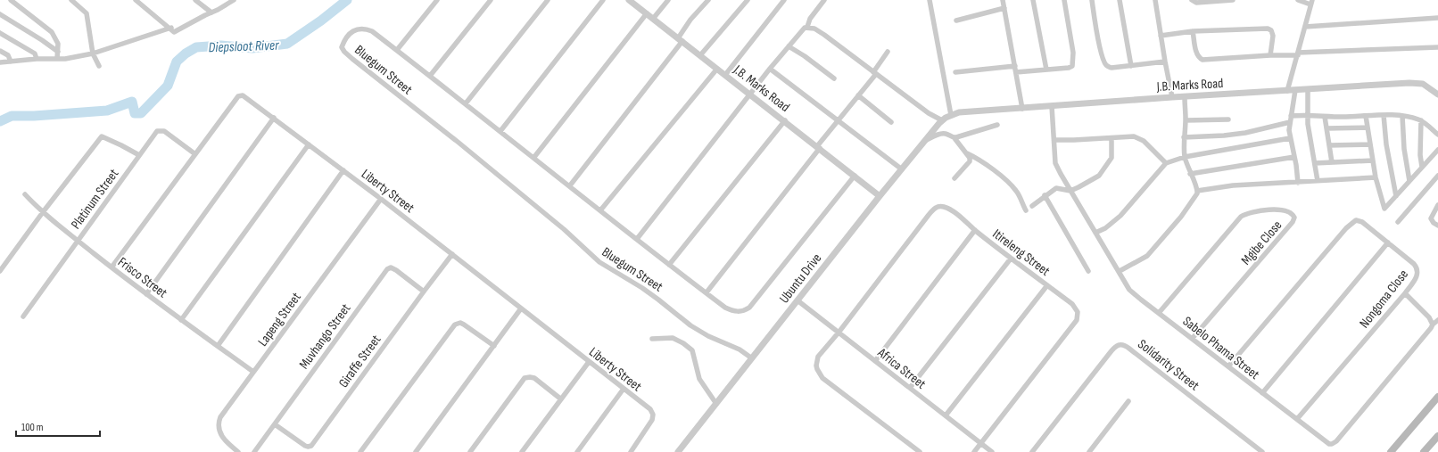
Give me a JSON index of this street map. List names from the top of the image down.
{
  "streets": {
    "street": [
      "Bluegum Street",
      "J.B. Marks Road",
      "Liberty Street",
      "Platinum Street",
      "Mgibe Close",
      "Itireleng Street",
      "Frisco Street",
      "Ubuntu Drive",
      "Nongoma Close",
      "Lapeng Street",
      "Muvhango Street",
      "Sabelo Phama Street",
      "Giraffe Street",
      "Solidarity Street",
      "Africa Street"
    ]
  },
  "crossings": [
    ["Bluegum Street", "J.B. Marks Road"],
    ["Bluegum Street", "Ubuntu Drive"],
    ["J.B. Marks Road", "Ubuntu Drive"],
    ["J.B. Marks Road", "Sabelo Phama Street"],
    ["Liberty Street", "Platinum Street"],
    ["Liberty Street", "Frisco Street"],
    ["Liberty Street", "Lapeng Street"],
    ["Liberty Street", "Giraffe Street"],
    ["Platinum Street", "Frisco Street"],
    ["Mgibe Close", "Sabelo Phama Street"],
    ["Itireleng Street", "Africa Street"],
    ["Frisco Street", "Lapeng Street"],
    ["Ubuntu Drive", "Africa Street"],
    ["Nongoma Close", "Sabelo Phama Street"],
    ["Muvhango Street", "Giraffe Street"]
  ],
  "water": ["Diepsloot River"],
  "scale_bar": "100 m"
}
